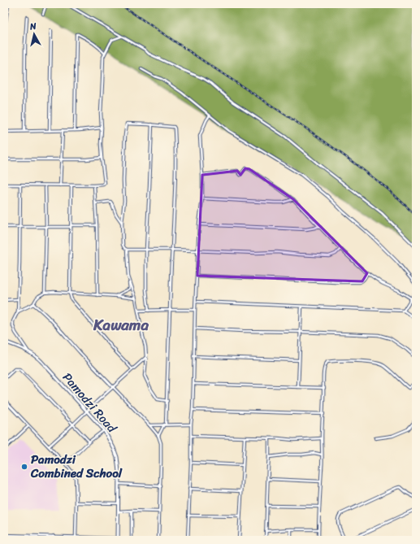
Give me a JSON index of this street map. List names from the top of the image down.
{
  "streets": {
    "street": ["Pamodzi Road"]
  },
  "districts": ["Kawama"],
  "places": ["Pamodzi Combined School"],
  "north": "top"
}
